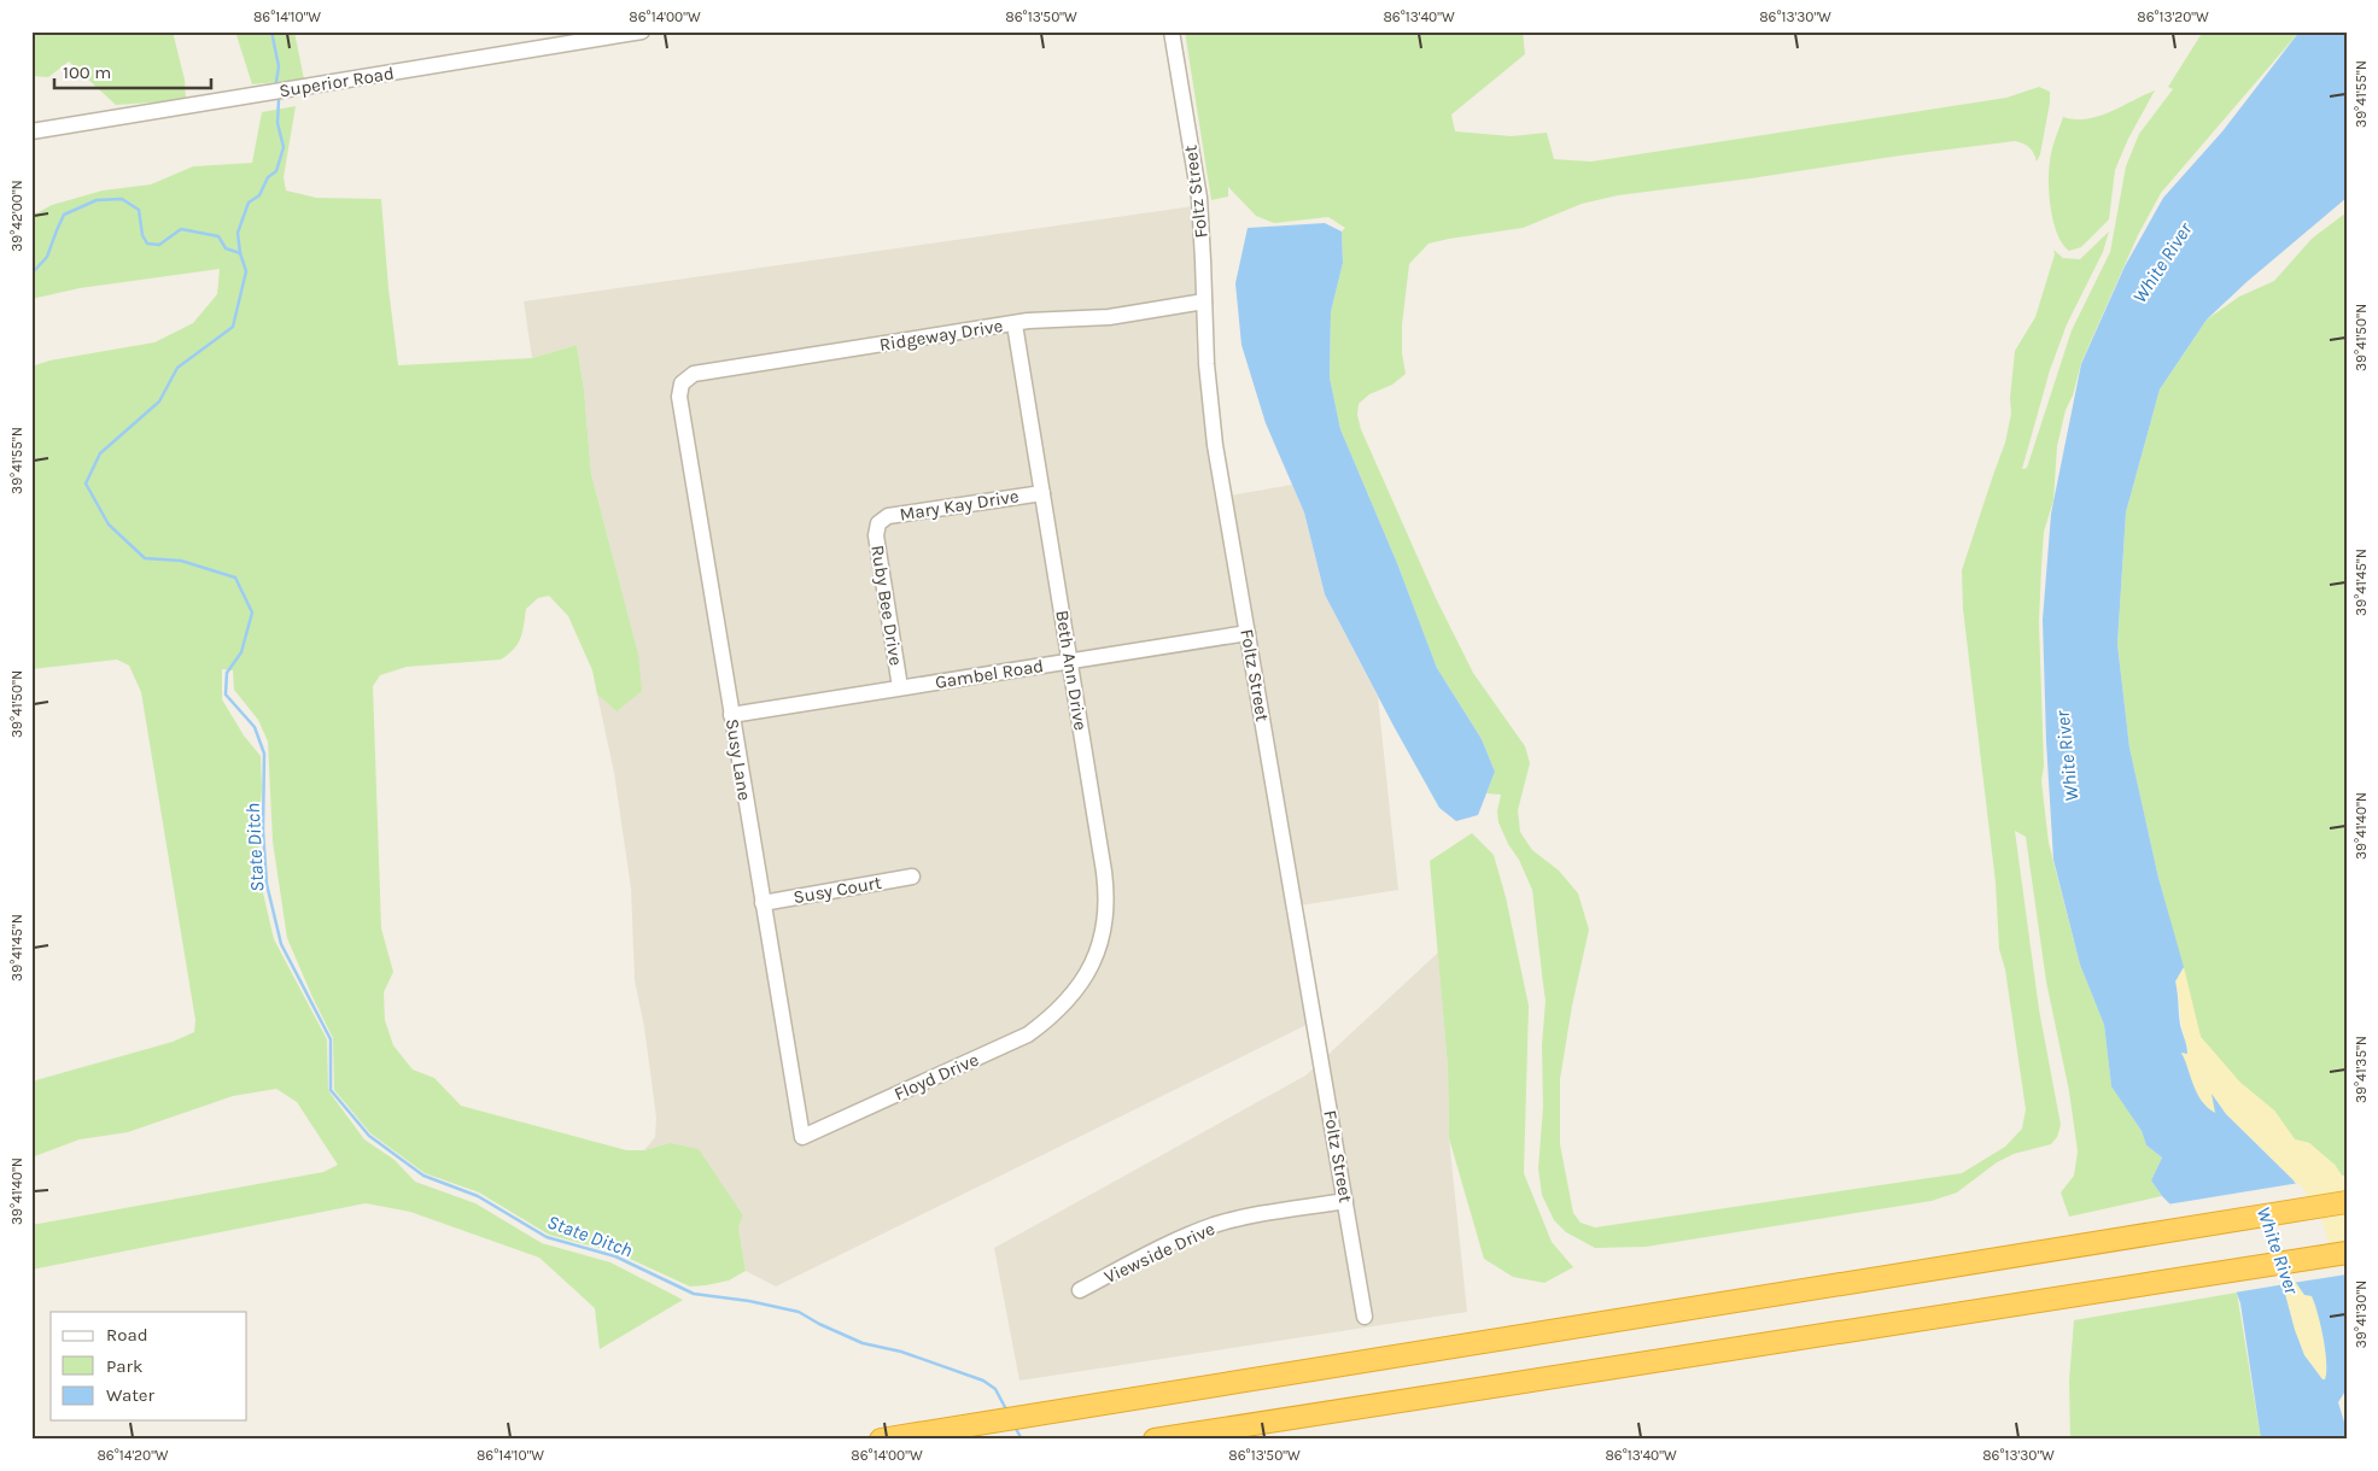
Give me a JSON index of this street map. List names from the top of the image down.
{
  "streets": {
    "street": [
      "Superior Road",
      "Foltz Street",
      "Ridgeway Drive",
      "Mary Kay Drive",
      "Ruby Bee Drive",
      "Beth Ann Drive",
      "Gambel Road",
      "Susy Lane",
      "Susy Court",
      "Floyd Drive",
      "Viewside Drive"
    ]
  },
  "crossings": [
    ["Foltz Street", "Ridgeway Drive"],
    ["Foltz Street", "Gambel Road"],
    ["Foltz Street", "Viewside Drive"],
    ["Ridgeway Drive", "Beth Ann Drive"],
    ["Ridgeway Drive", "Susy Lane"],
    ["Mary Kay Drive", "Ruby Bee Drive"],
    ["Mary Kay Drive", "Beth Ann Drive"],
    ["Ruby Bee Drive", "Gambel Road"],
    ["Beth Ann Drive", "Gambel Road"],
    ["Beth Ann Drive", "Floyd Drive"],
    ["Gambel Road", "Susy Lane"],
    ["Susy Lane", "Susy Court"],
    ["Susy Lane", "Floyd Drive"]
  ],
  "water": ["White River", "State Ditch"],
  "legend": ["Road", "Park", "Water"],
  "scale_bar": "100 m",
  "coordinates": [
    "86°14'10\"W",
    "86°14'00\"W",
    "86°13'50\"W",
    "86°13'40\"W",
    "86°13'30\"W",
    "86°13'20\"W",
    "39°41'55\"N",
    "39°42'00\"N",
    "39°41'50\"N",
    "39°41'45\"N",
    "39°41'40\"N",
    "39°41'35\"N",
    "39°41'30\"N",
    "86°14'20\"W"
  ]
}
